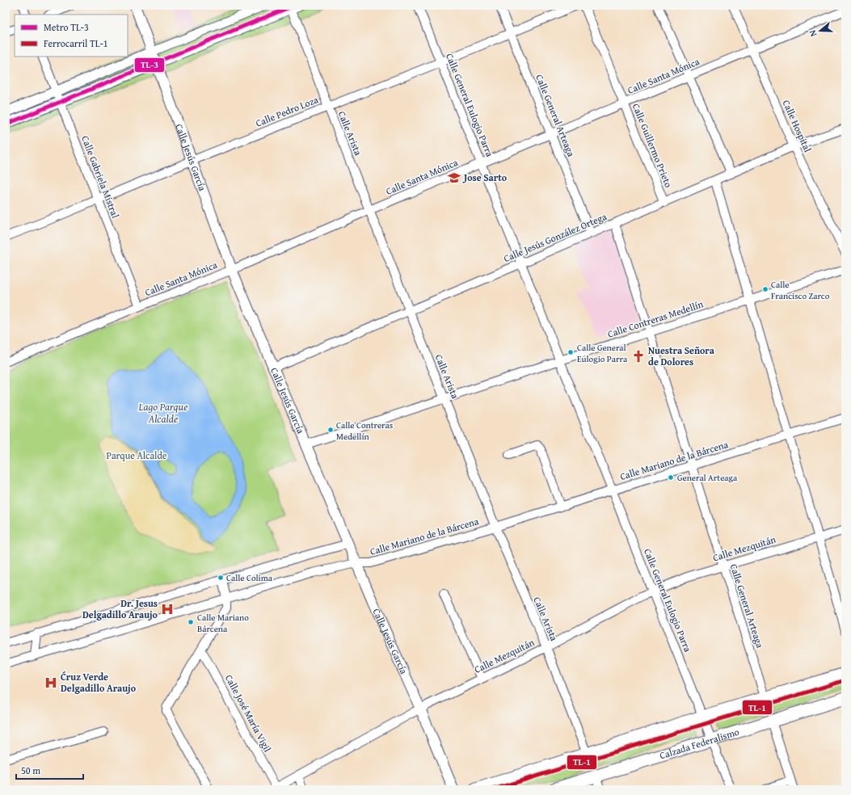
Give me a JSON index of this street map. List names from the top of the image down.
{
  "streets": {
    "main road": ["Calzada Federalismo"],
    "street": [
      "Calle Santa Mónica",
      "Calle General Eulogio Parra",
      "Calle Pedro Loza",
      "Calle General Arteaga",
      "Calle Hospital",
      "Calle Arista",
      "Calle Guillermo Prieto",
      "Calle Jesús García",
      "Calle Gabriela Mistral",
      "Calle Jesús González Ortega",
      "Calle Contreras Medellín",
      "Calle Mariano de la Bárcena",
      "Calle Mezquitán",
      "Calle José María Vigil"
    ]
  },
  "crossings": [
    ["Calle Santa Mónica", "Calle General Eulogio Parra"],
    ["Calle Santa Mónica", "Calle General Arteaga"],
    ["Calle Santa Mónica", "Calle Hospital"],
    ["Calle Santa Mónica", "Calle Arista"],
    ["Calle Santa Mónica", "Calle Guillermo Prieto"],
    ["Calle Santa Mónica", "Calle Jesús García"],
    ["Calle Santa Mónica", "Calle Gabriela Mistral"],
    ["Calle General Eulogio Parra", "Calle Pedro Loza"],
    ["Calle General Eulogio Parra", "Calle Jesús González Ortega"],
    ["Calle General Eulogio Parra", "Calle Contreras Medellín"],
    ["Calle General Eulogio Parra", "Calle Mariano de la Bárcena"],
    ["Calle General Eulogio Parra", "Calle Mezquitán"],
    ["Calle General Eulogio Parra", "Calzada Federalismo"],
    ["Calle Pedro Loza", "Calle General Arteaga"],
    ["Calle Pedro Loza", "Calle Arista"],
    ["Calle Pedro Loza", "Calle Jesús García"],
    ["Calle Pedro Loza", "Calle Gabriela Mistral"],
    ["Calle General Arteaga", "Calle Jesús González Ortega"],
    ["Calle General Arteaga", "Calle Contreras Medellín"],
    ["Calle General Arteaga", "Calle Mariano de la Bárcena"],
    ["Calle General Arteaga", "Calle Mezquitán"],
    ["Calle Hospital", "Calle Jesús González Ortega"],
    ["Calle Arista", "Calle Jesús González Ortega"],
    ["Calle Arista", "Calle Contreras Medellín"],
    ["Calle Arista", "Calle Mariano de la Bárcena"],
    ["Calle Arista", "Calle Mezquitán"],
    ["Calle Guillermo Prieto", "Calle Jesús González Ortega"],
    ["Calle Jesús García", "Calle Jesús González Ortega"],
    ["Calle Jesús García", "Calle Contreras Medellín"],
    ["Calle Jesús García", "Calle Mariano de la Bárcena"],
    ["Calle Jesús García", "Calle Mezquitán"],
    ["Calle Mezquitán", "Calle José María Vigil"]
  ],
  "water": ["Lago Parque Alcalde"],
  "parks": ["Parque Alcalde"],
  "places": {
    "school or university": ["Jose Sarto"],
    "other": [
      "Calle Francisco Zarco",
      "Calle General Eulogio Parra",
      "Calle Contreras Medellín",
      "General Arteaga",
      "Calle Colima",
      "Calle Mariano Bárcena"
    ],
    "church": ["Nuestra Señora de Dolores"],
    "hospital": ["Dr. Jesus Delgadillo Araujo", "Ćruz Verde Delgadillo Araujo"]
  },
  "lines": ["metro line TL-3", "rail line TL-1"],
  "legend": ["Metro TL-3", "Ferrocarril TL-1"],
  "scale_bar": "50 m",
  "north": "left"
}
